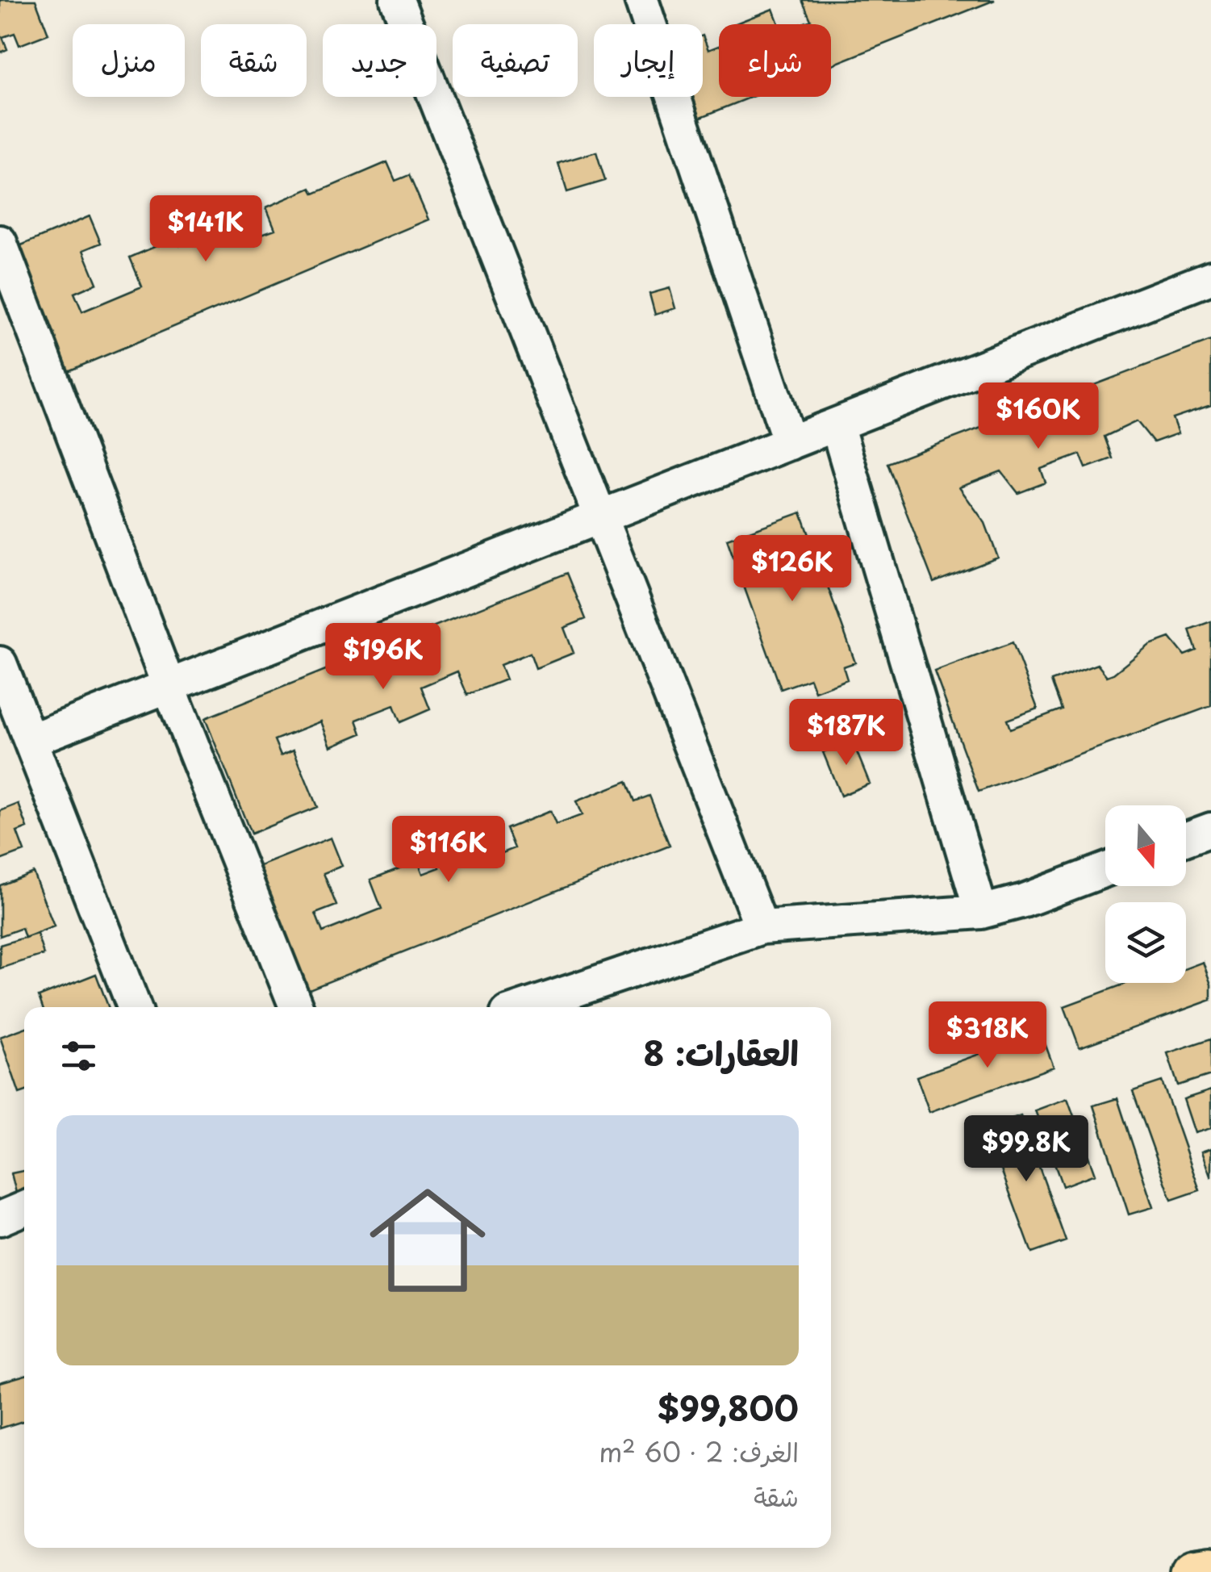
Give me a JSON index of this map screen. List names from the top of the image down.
{
  "north": "bottom",
  "page": {
    "chip": [
      "شراء",
      "إيجار",
      "تصفية",
      "جديد",
      "شقة",
      "منزل"
    ],
    "price": [
      "$141K",
      "$160K",
      "$126K",
      "$196K",
      "$187K",
      "$116K",
      "$318K",
      "$99.8K"
    ],
    "heading": "العقارات: 8",
    "list": [
      {
        "name": "$99,800",
        "note": "الغرف: 2 · 60 m² · شقة"
      }
    ]
  }
}
